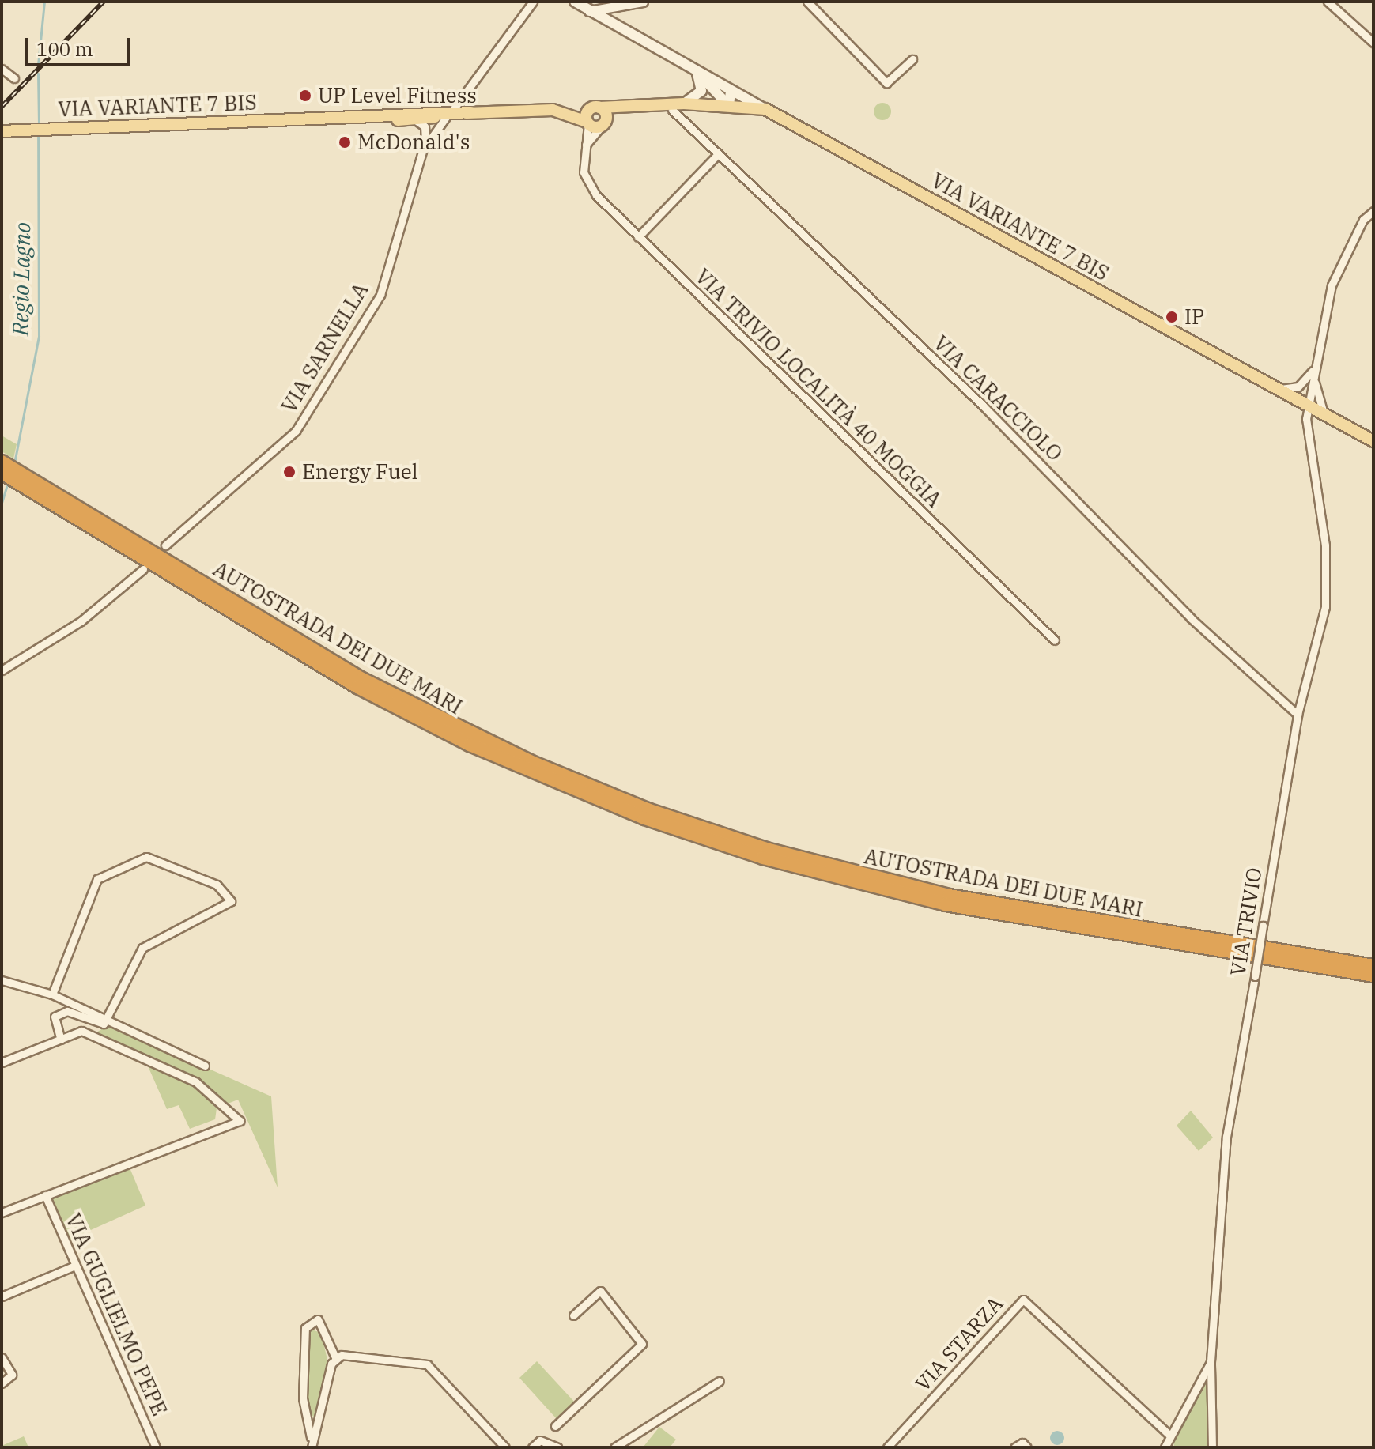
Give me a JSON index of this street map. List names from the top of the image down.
{
  "streets": {
    "highway": ["AUTOSTRADA DEI DUE MARI"],
    "main road": ["VIA VARIANTE 7 BIS"],
    "street": [
      "VIA SARNELLA",
      "VIA TRIVIO LOCALITÀ 40 MOGGIA",
      "VIA CARACCIOLO",
      "VIA TRIVIO",
      "VIA GUGLIELMO PEPE",
      "VIA STARZA"
    ]
  },
  "crossings": [
    ["VIA VARIANTE 7 BIS", "VIA TRIVIO LOCALITÀ 40 MOGGIA"],
    ["VIA VARIANTE 7 BIS", "VIA TRIVIO"],
    ["VIA CARACCIOLO", "VIA TRIVIO"]
  ],
  "water": ["Regio Lagno"],
  "places": [
    "UP Level Fitness",
    "McDonald's",
    "IP",
    "Energy Fuel"
  ],
  "scale_bar": "100 m"
}
